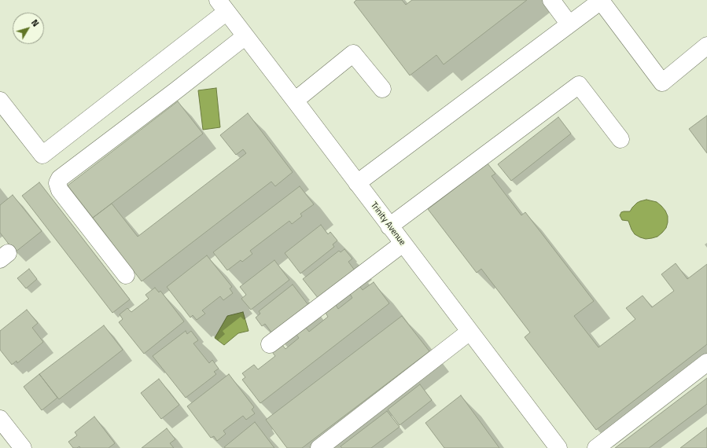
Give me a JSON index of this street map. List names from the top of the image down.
{
  "streets": {
    "street": ["Trinity Avenue"]
  },
  "north": "top right"
}
